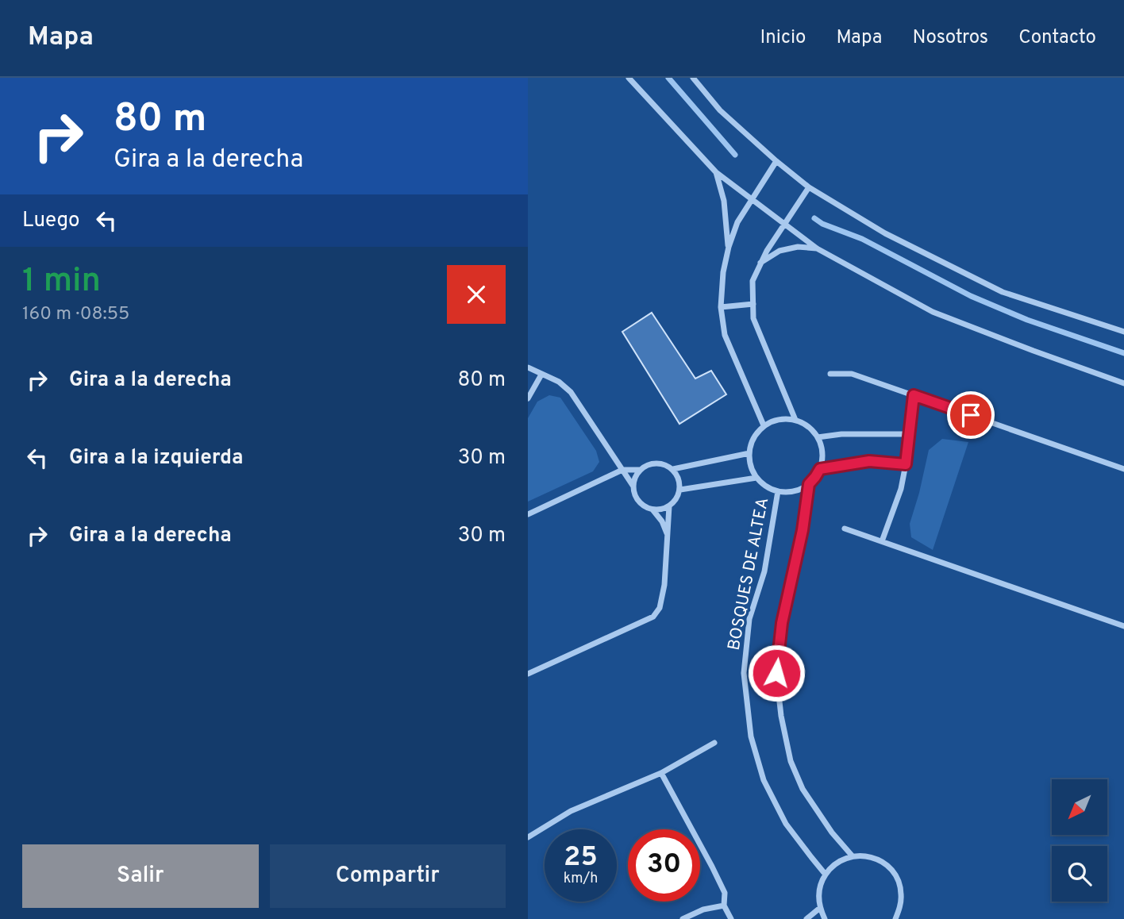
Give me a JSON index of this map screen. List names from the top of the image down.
{
  "streets": {
    "street": ["BOSQUES DE ALTEA"]
  },
  "north": "bottom left",
  "page": {
    "header": "Mapa",
    "nav": [
      "Inicio",
      "Mapa",
      "Nosotros",
      "Contacto"
    ],
    "turn": ["80 m", "Gira a la derecha"],
    "then": "Luego",
    "heading": ["1 min", "160 m · 08:55"],
    "list": [
      {
        "name": "Gira a la derecha",
        "value": "80 m"
      },
      {
        "name": "Gira a la izquierda",
        "value": "30 m"
      },
      {
        "name": "Gira a la derecha",
        "value": "30 m"
      }
    ],
    "speed": "25 km/h",
    "limit": "30",
    "buttons": ["Salir", "Compartir"]
  }
}
